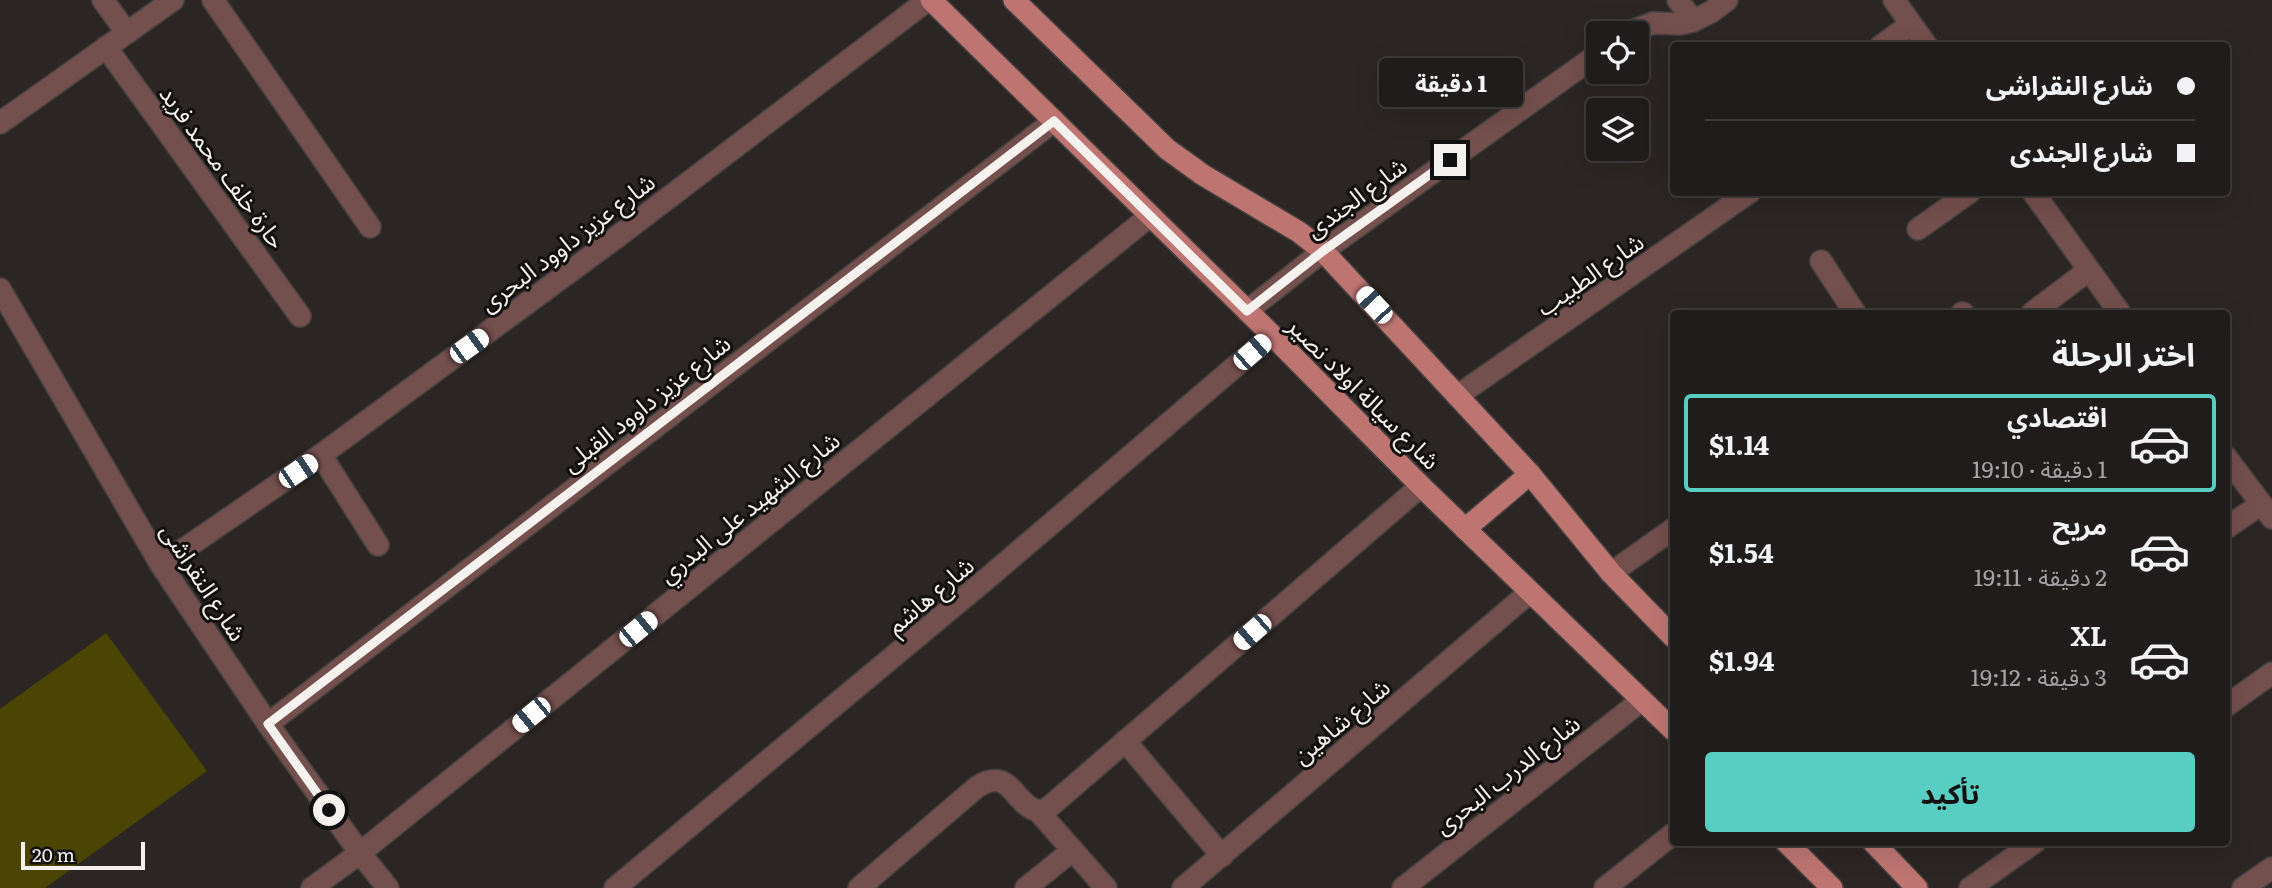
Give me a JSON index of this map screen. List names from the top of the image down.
{
  "streets": {
    "main road": ["شارع سيالة اولاد نصير"],
    "street": [
      "حارة خلف محمد فريد",
      "شارع الجندى",
      "شارع عزيز داوود البحرى",
      "شارع الطبيب",
      "شارع عزيز داوود القبلى",
      "شارع الشهيد على البدري",
      "شارع النقراشى",
      "شارع هاشم",
      "شارع شاهين",
      "شارع الدرب البحرى"
    ]
  },
  "crossings": [
    ["شارع الجندى", "شارع سيالة اولاد نصير"],
    ["شارع عزيز داوود البحرى", "شارع سيالة اولاد نصير"],
    ["شارع عزيز داوود البحرى", "شارع النقراشى"],
    ["شارع سيالة اولاد نصير", "شارع عزيز داوود القبلى"],
    ["شارع سيالة اولاد نصير", "شارع الشهيد على البدري"],
    ["شارع سيالة اولاد نصير", "شارع هاشم"],
    ["شارع سيالة اولاد نصير", "شارع شاهين"],
    ["شارع سيالة اولاد نصير", "شارع الدرب البحرى"],
    ["شارع عزيز داوود القبلى", "شارع النقراشى"],
    ["شارع الشهيد على البدري", "شارع النقراشى"]
  ],
  "scale_bar": "20 m",
  "page": {
    "banner": ["شارع النقراشى", "شارع الجندى"],
    "bubble": "1 دقيقة",
    "heading": "اختر الرحلة",
    "list": [
      {
        "name": "اقتصادي",
        "note": "1 دقيقة · 19:10",
        "value": "$1.14"
      },
      {
        "name": "مريح",
        "note": "2 دقيقة · 19:11",
        "value": "$1.54"
      },
      {
        "name": "XL",
        "note": "3 دقيقة · 19:12",
        "value": "$1.94"
      }
    ],
    "buttons": "تأكيد",
    "scale": "20 m"
  }
}
